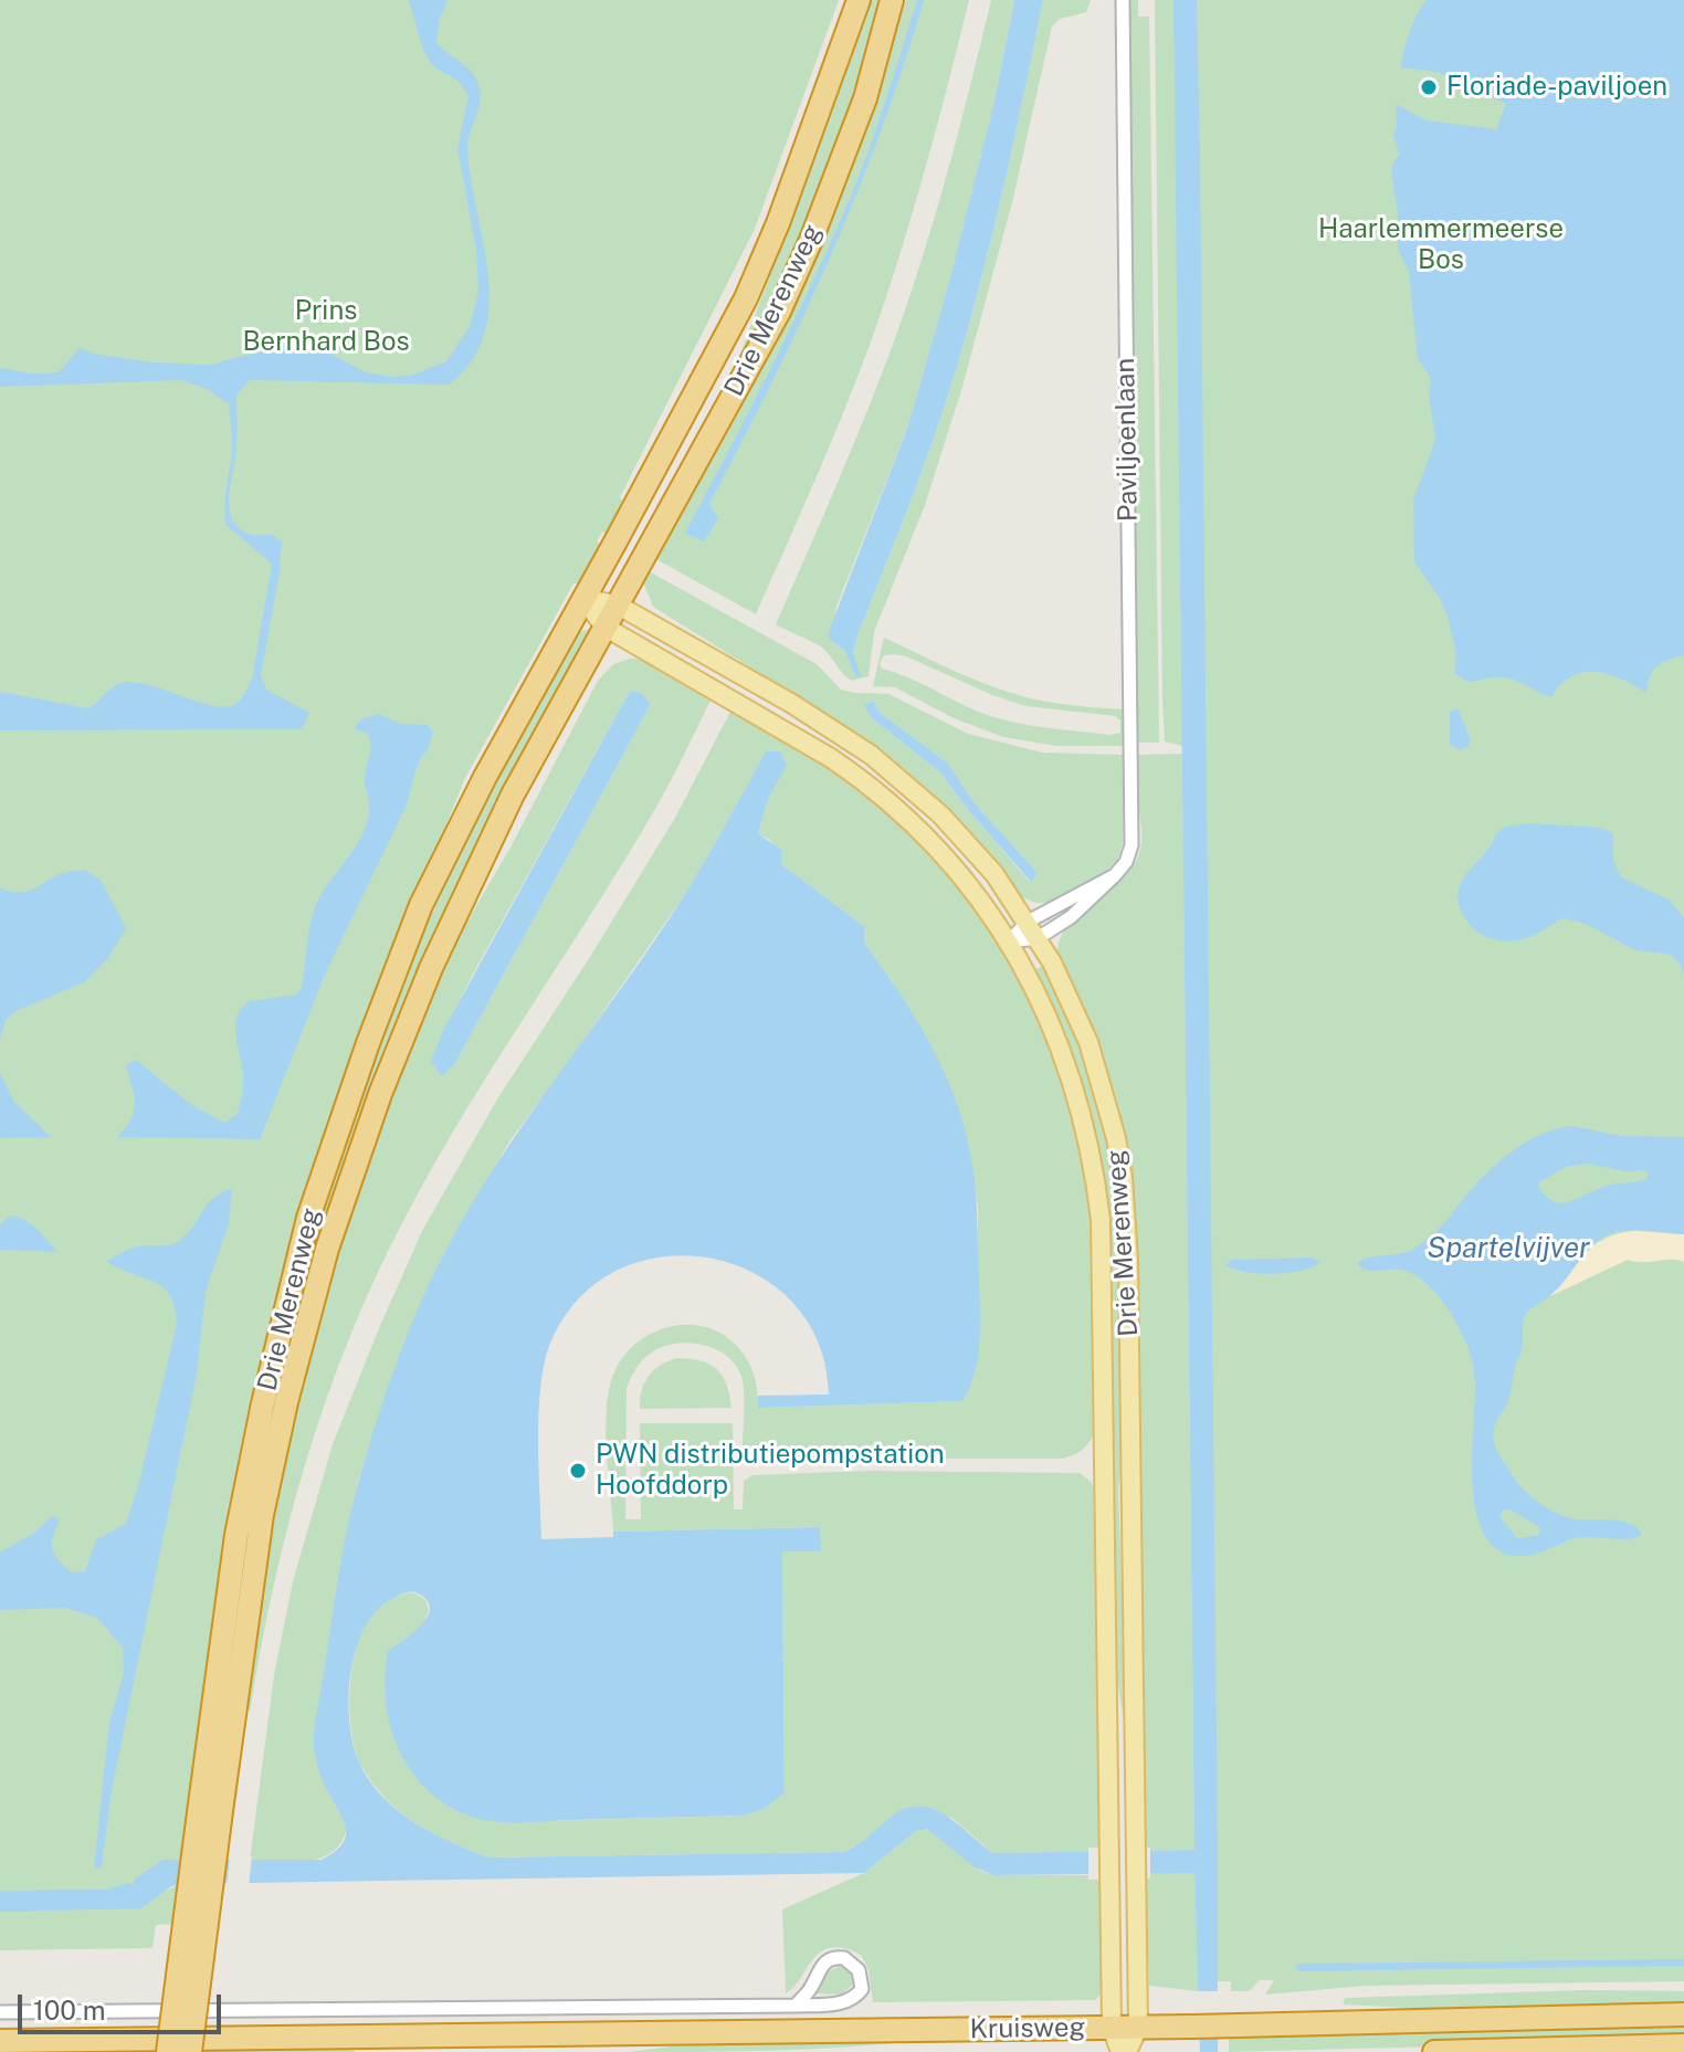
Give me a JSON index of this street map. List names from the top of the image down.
{
  "streets": {
    "highway": ["Drie Merenweg", "Kruisweg"],
    "street": ["Paviljoenlaan"]
  },
  "crossings": [
    ["Drie Merenweg", "Paviljoenlaan"],
    ["Drie Merenweg", "Kruisweg"]
  ],
  "water": ["Spartelvijver"],
  "parks": ["Haarlemmermeerse Bos", "Prins Bernhard Bos"],
  "places": ["Floriade-paviljoen", "PWN distributiepompstation Hoofddorp"],
  "scale_bar": "100 m"
}
